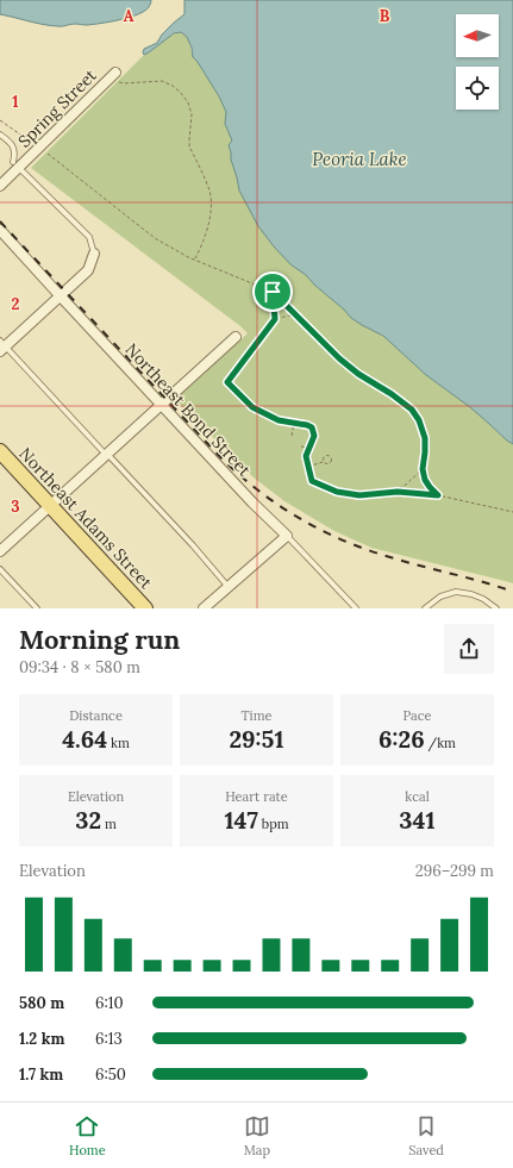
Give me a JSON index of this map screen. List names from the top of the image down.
{
  "streets": {
    "main road": ["Northeast Adams Street"],
    "street": ["Spring Street", "Northeast Bond Street"]
  },
  "water": ["Peoria Lake"],
  "north": "left",
  "page": {
    "heading": ["Morning run", "09:34 · 8 × 580 m"],
    "stats": [
      ["Distance", "4.64 km"],
      ["Time", "29:51"],
      ["Pace", "6:26 /km"],
      ["Elevation", "32 m"],
      ["Heart rate", "147 bpm"],
      ["kcal", "341"]
    ],
    "chart": ["Elevation", "296–299 m"],
    "list": [
      {
        "name": "580 m",
        "note": "6:10"
      },
      {
        "name": "1.2 km",
        "note": "6:13"
      },
      {
        "name": "1.7 km",
        "note": "6:50"
      }
    ],
    "tabs": ["Home", "Map", "Saved"]
  },
  "grid": {
    "columns": ["A", "B"],
    "rows": ["1", "2", "3"]
  }
}
